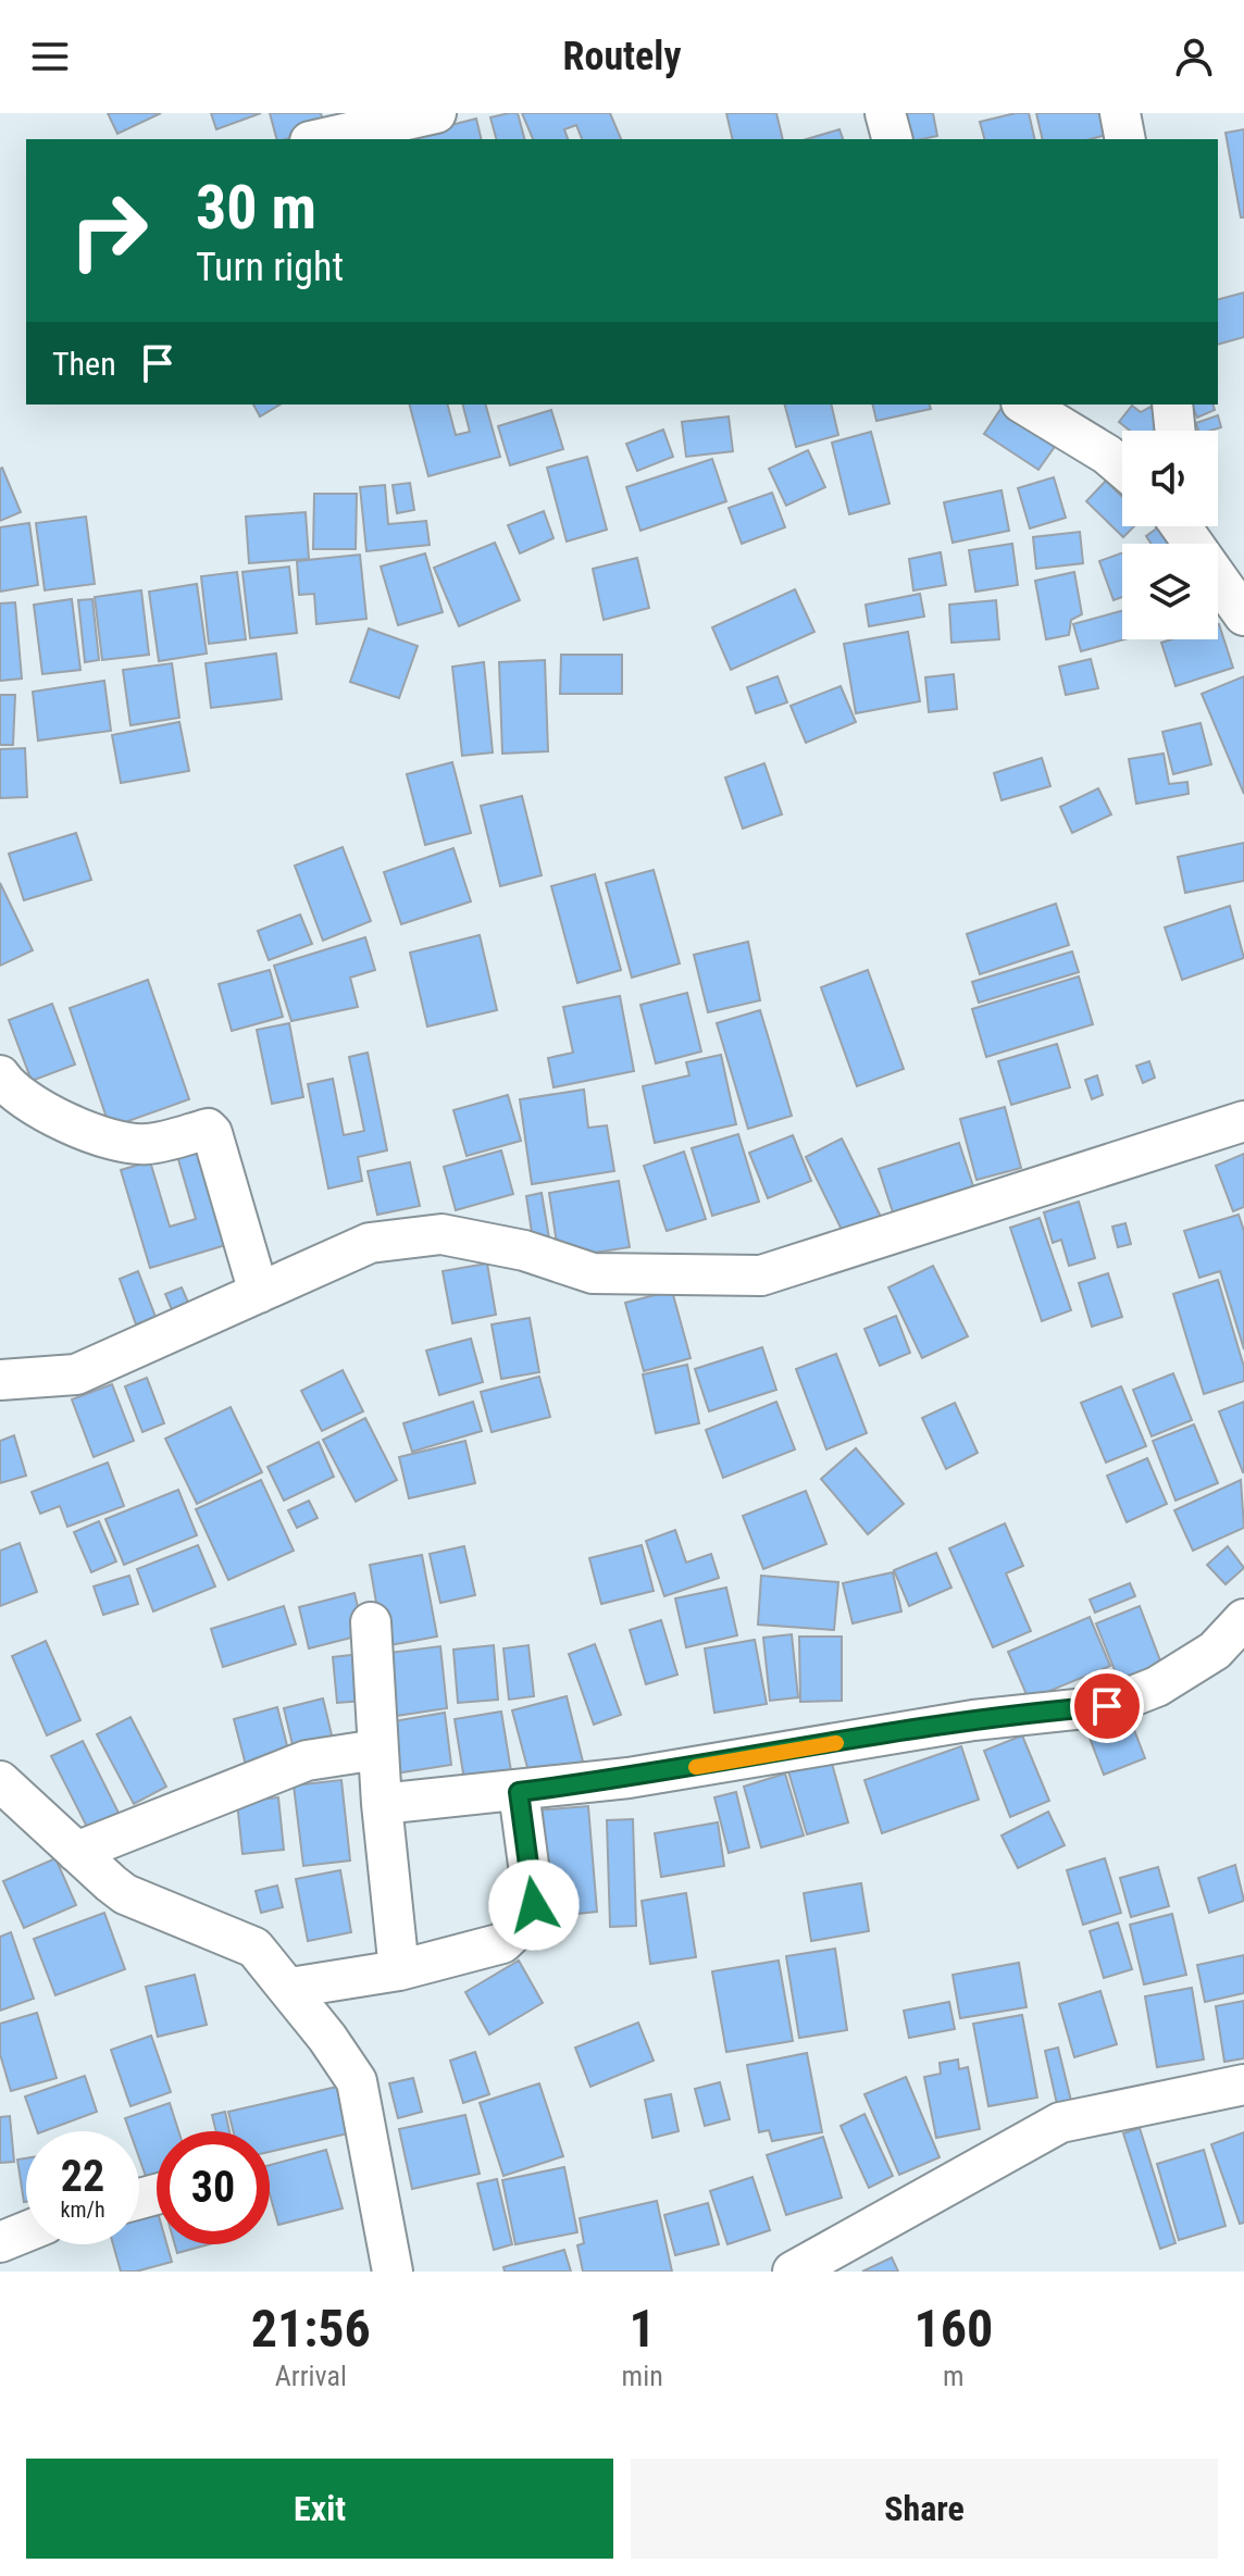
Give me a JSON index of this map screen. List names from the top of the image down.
{
  "page": {
    "header": "Routely",
    "turn": ["30 m", "Turn right"],
    "then": "Then",
    "speed": "22 km/h",
    "limit": "30",
    "eta": [
      "21:56",
      "Arrival",
      "1",
      "min",
      "160",
      "m"
    ],
    "buttons": ["Exit", "Share"]
  }
}
